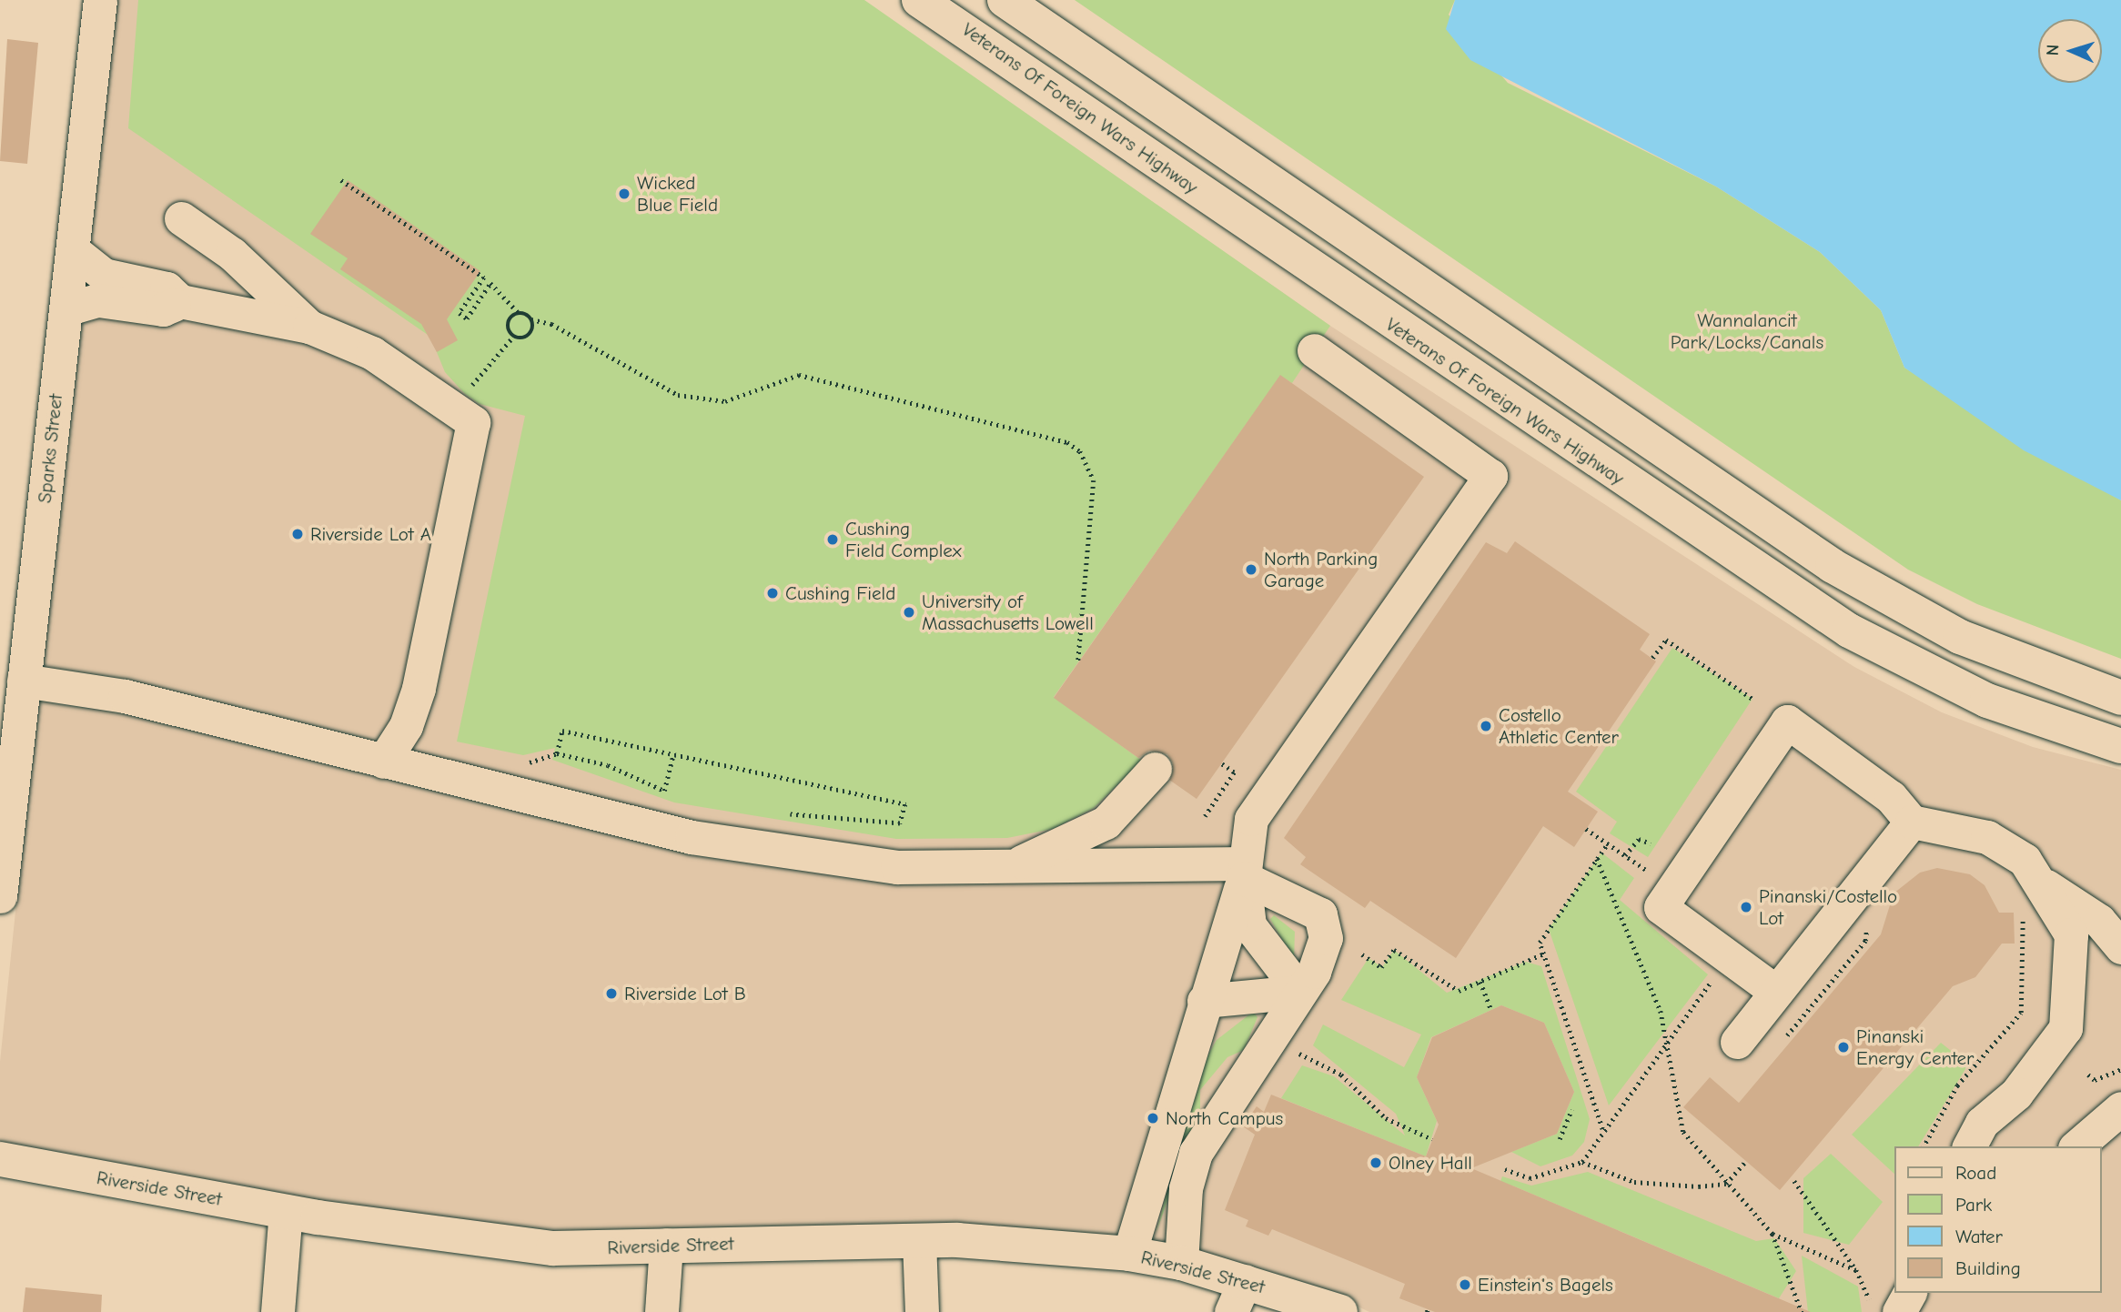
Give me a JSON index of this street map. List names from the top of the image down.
{
  "streets": {
    "main road": ["Veterans Of Foreign Wars Highway", "Riverside Street"],
    "street": ["Sparks Street"]
  },
  "parks": ["Wannalancit Park/Locks/Canals"],
  "places": [
    "Wicked Blue Field",
    "Riverside Lot A",
    "Cushing Field Complex",
    "North Parking Garage",
    "Cushing Field",
    "University of Massachusetts Lowell",
    "Costello Athletic Center",
    "Pinanski/Costello Lot",
    "Riverside Lot B",
    "Pinanski Energy Center",
    "North Campus",
    "Olney Hall",
    "Einstein's Bagels"
  ],
  "legend": [
    "Road",
    "Park",
    "Water",
    "Building"
  ],
  "north": "left"
}
